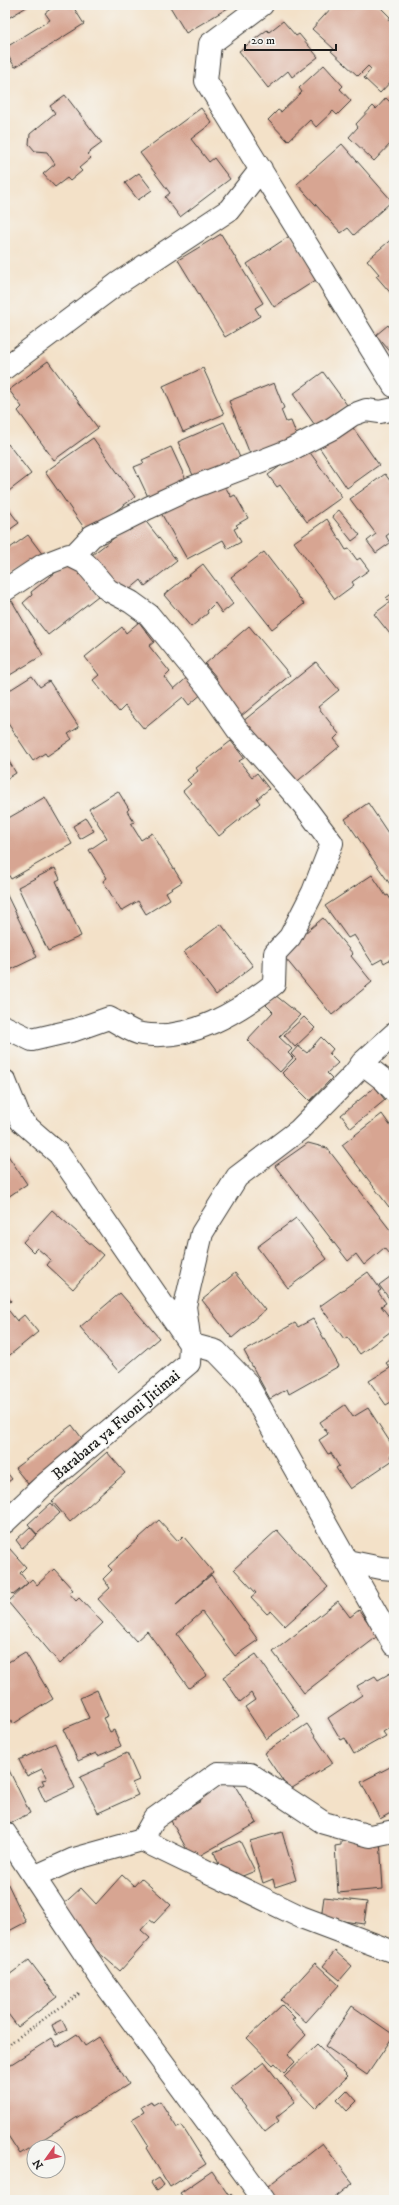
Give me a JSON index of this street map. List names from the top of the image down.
{
  "streets": {
    "street": ["Barabara ya Fuoni Jitimai"]
  },
  "scale_bar": "20 m",
  "north": "bottom left"
}
